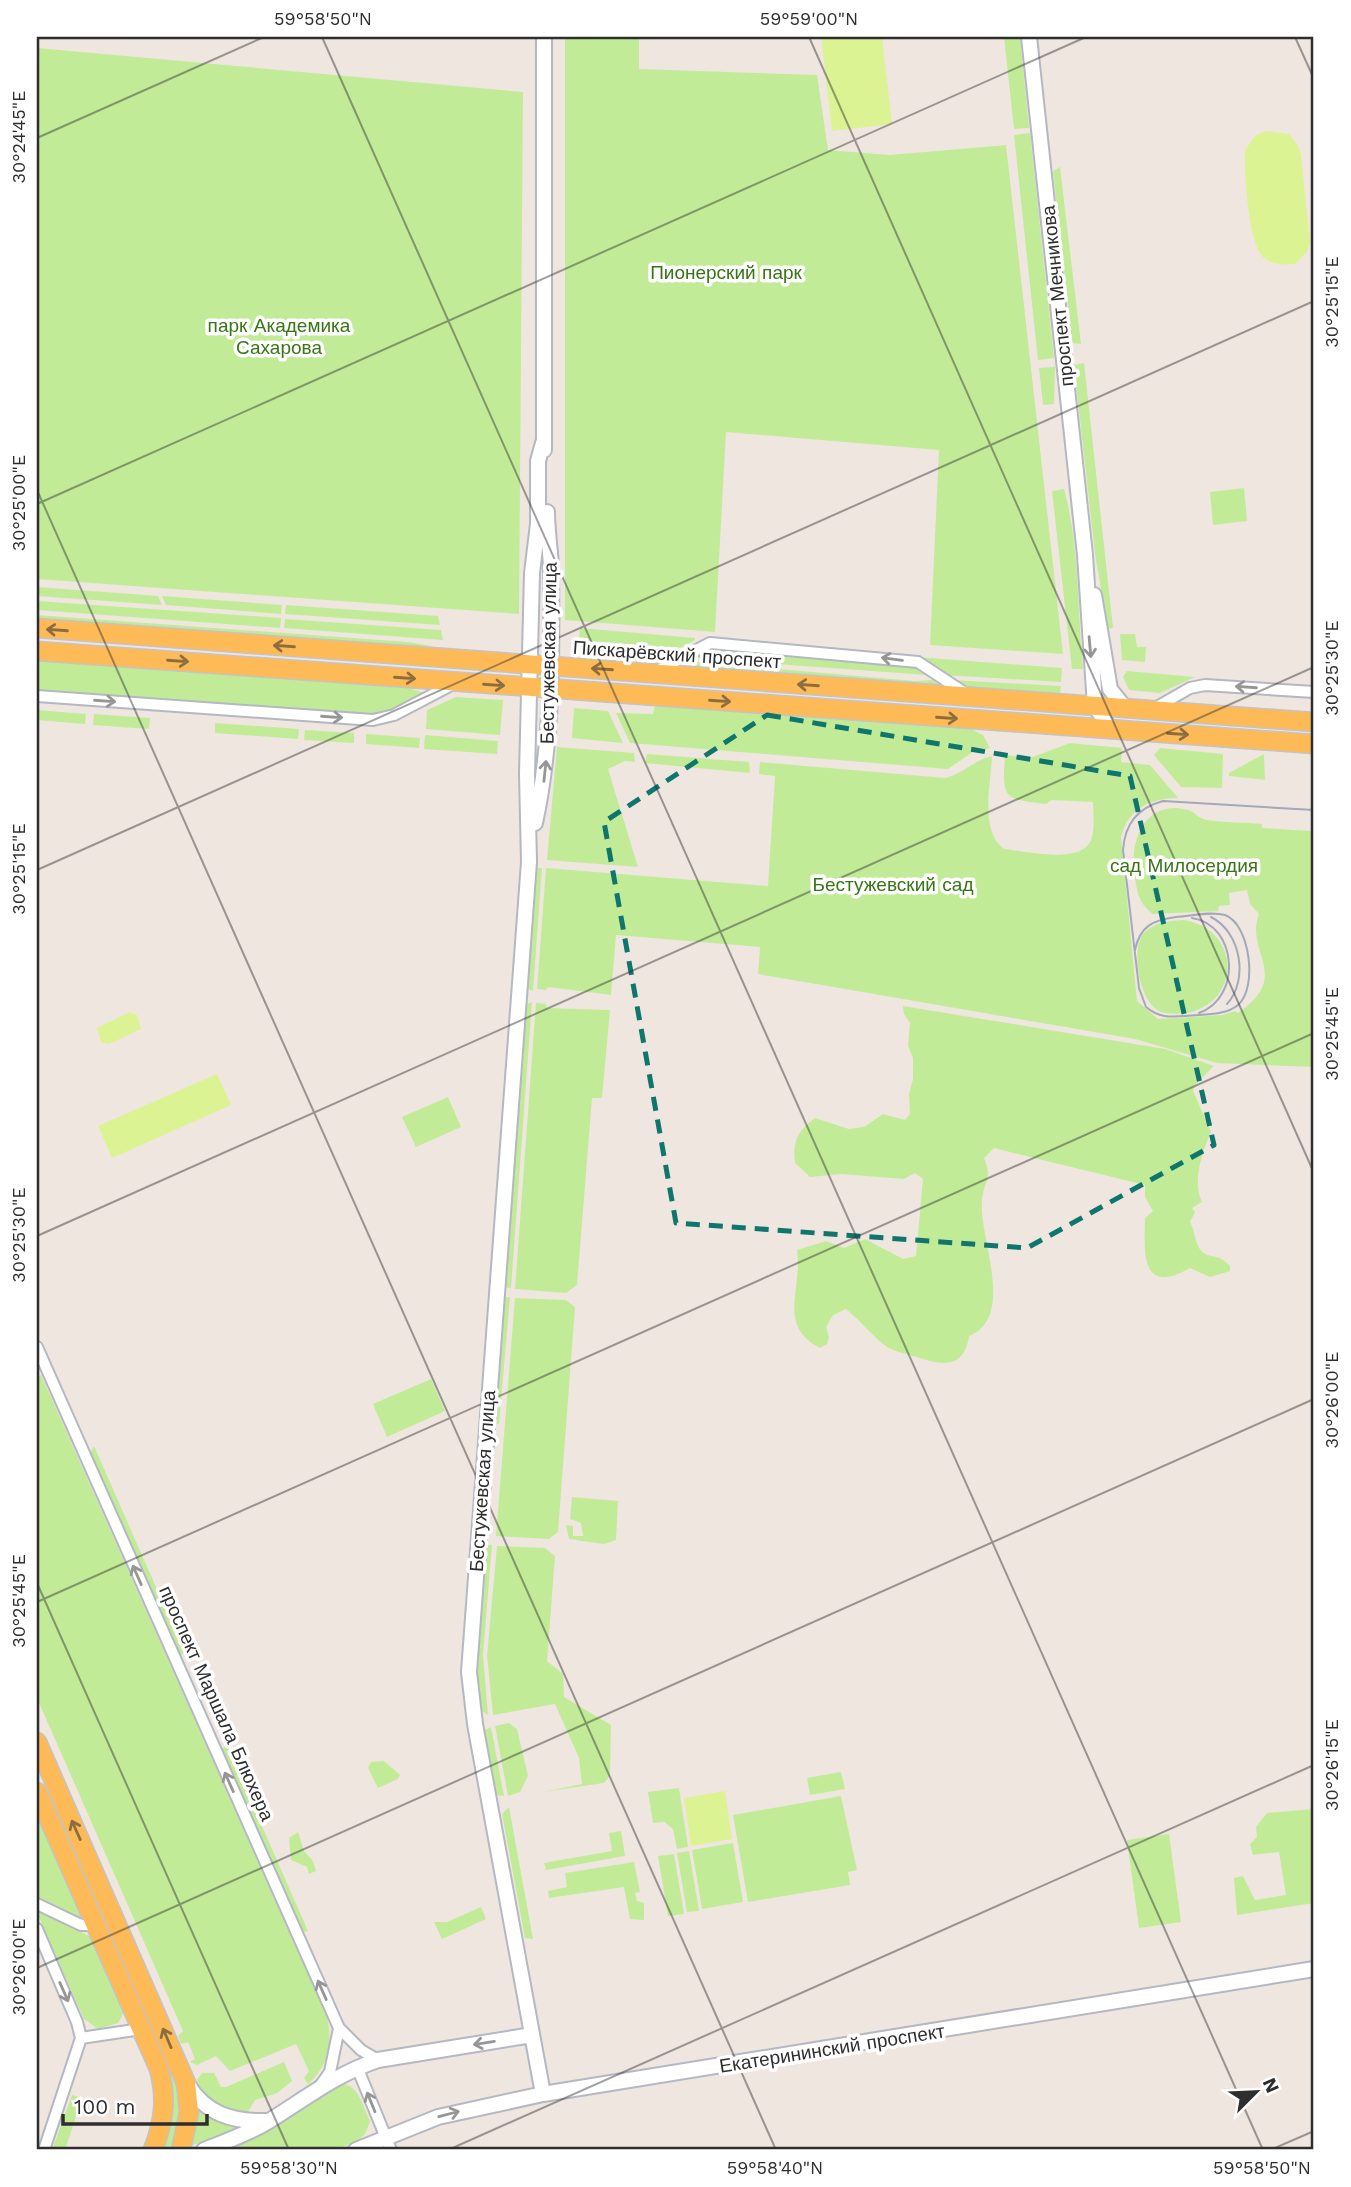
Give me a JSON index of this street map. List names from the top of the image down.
{
  "streets": {
    "main road": ["Пискарёвский проспект"],
    "street": [
      "проспект Мечникова",
      "Бестужевская улица",
      "проспект Маршала Блюхера",
      "Екатерининский проспект"
    ]
  },
  "crossings": [
    ["проспект Мечникова", "Пискарёвский проспект"],
    ["Бестужевская улица", "Пискарёвский проспект"],
    ["Бестужевская улица", "Екатерининский проспект"]
  ],
  "one_way": ["проспект Маршала Блюхера"],
  "parks": [
    "Пионерский парк",
    "парк Академика Сахарова",
    "сад Милосердия",
    "Бестужевский сад"
  ],
  "scale_bar": "100 m",
  "north": "top right",
  "coordinates": [
    "59°58'50\"N",
    "59°59'00\"N",
    "30°24'45\"E",
    "30°25'15\"E",
    "30°25'00\"E",
    "30°25'30\"E",
    "30°25'45\"E",
    "30°26'00\"E",
    "30°26'15\"E",
    "59°58'30\"N",
    "59°58'40\"N"
  ]
}
